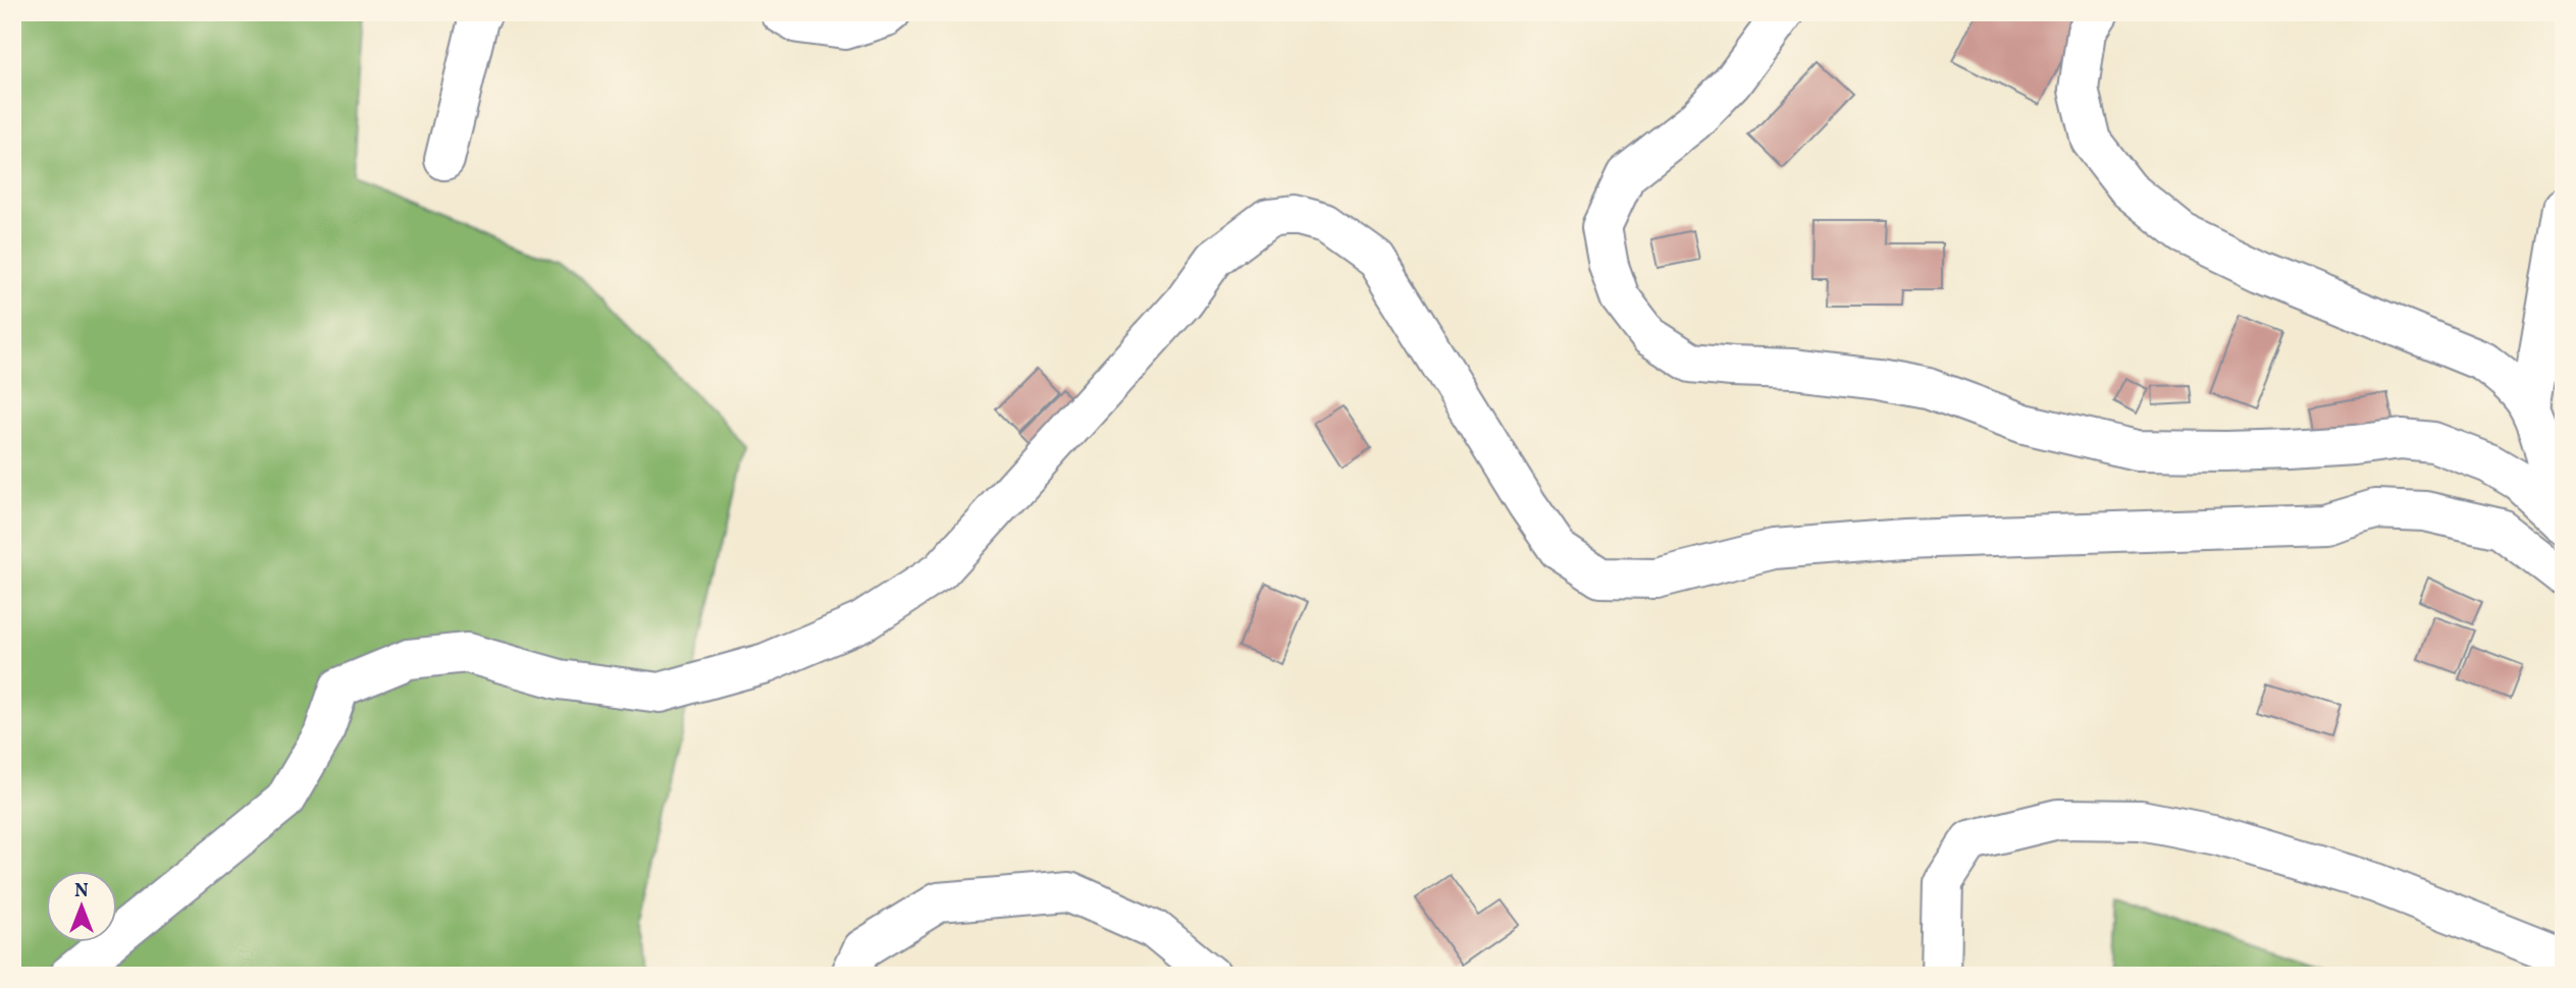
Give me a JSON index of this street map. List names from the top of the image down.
{
  "north": "top"
}
